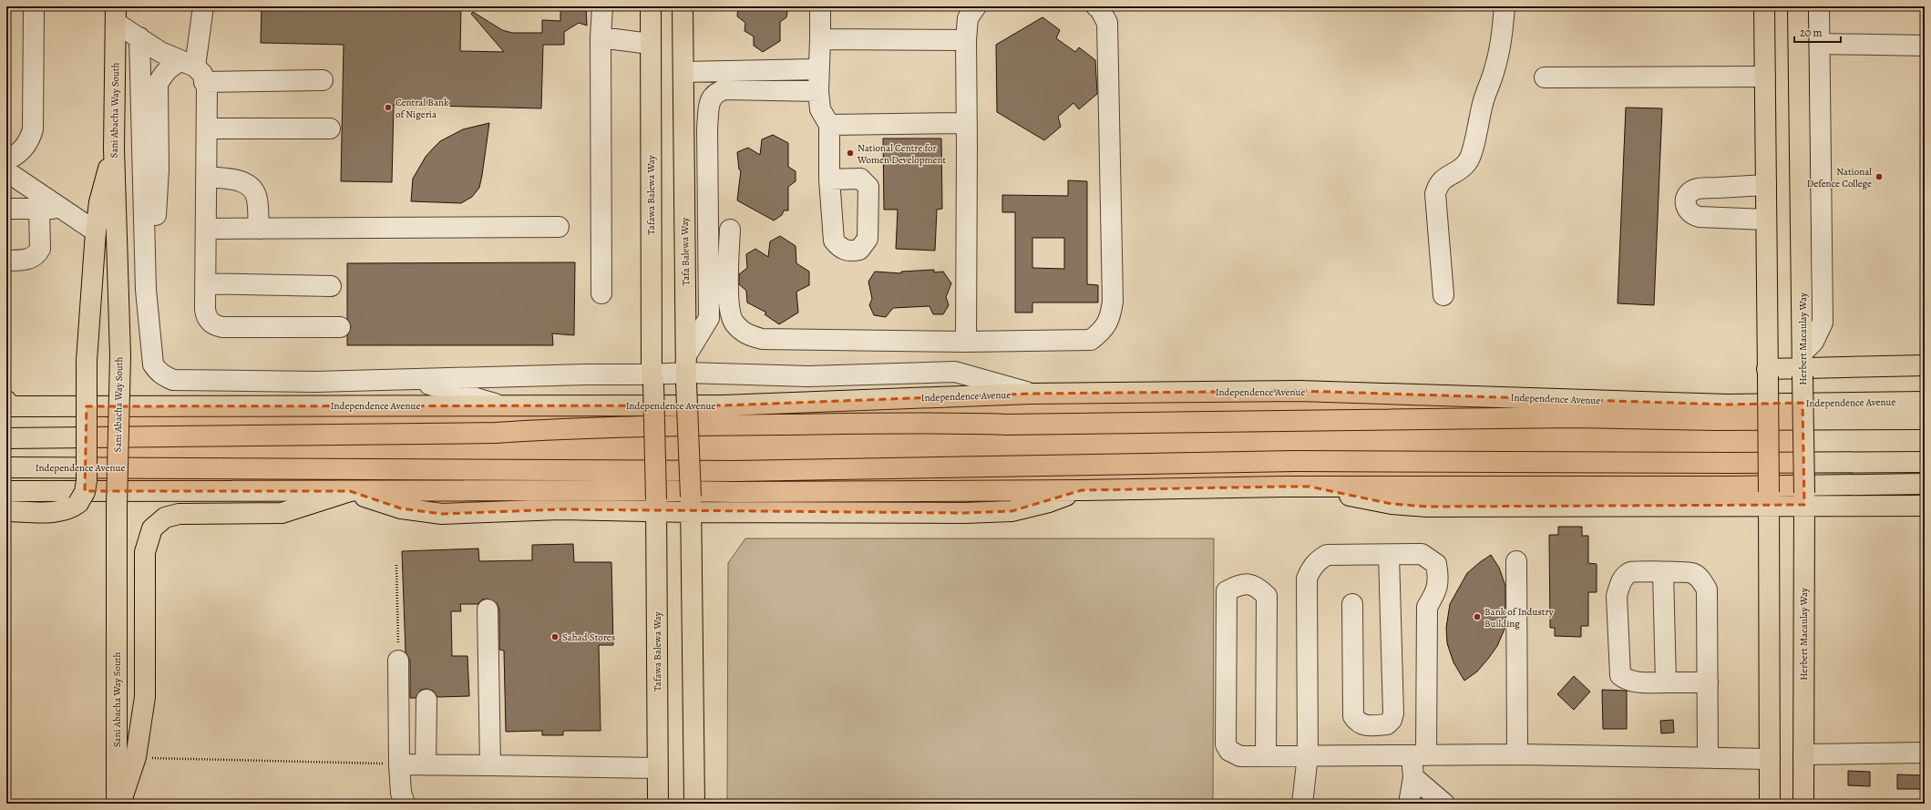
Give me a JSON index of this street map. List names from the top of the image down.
{
  "streets": {
    "main road": [
      "Sani Abacha Way South",
      "Tafawa Balewa Way",
      "Tafa Balewa Way",
      "Herbert Macaulay Way",
      "Independence Avenue"
    ]
  },
  "places": [
    "Central Bank of Nigeria",
    "National Centre for Women Development",
    "National Defence College",
    "Bank of Industry Building",
    "Sahad Stores"
  ],
  "scale_bar": "20 m"
}
